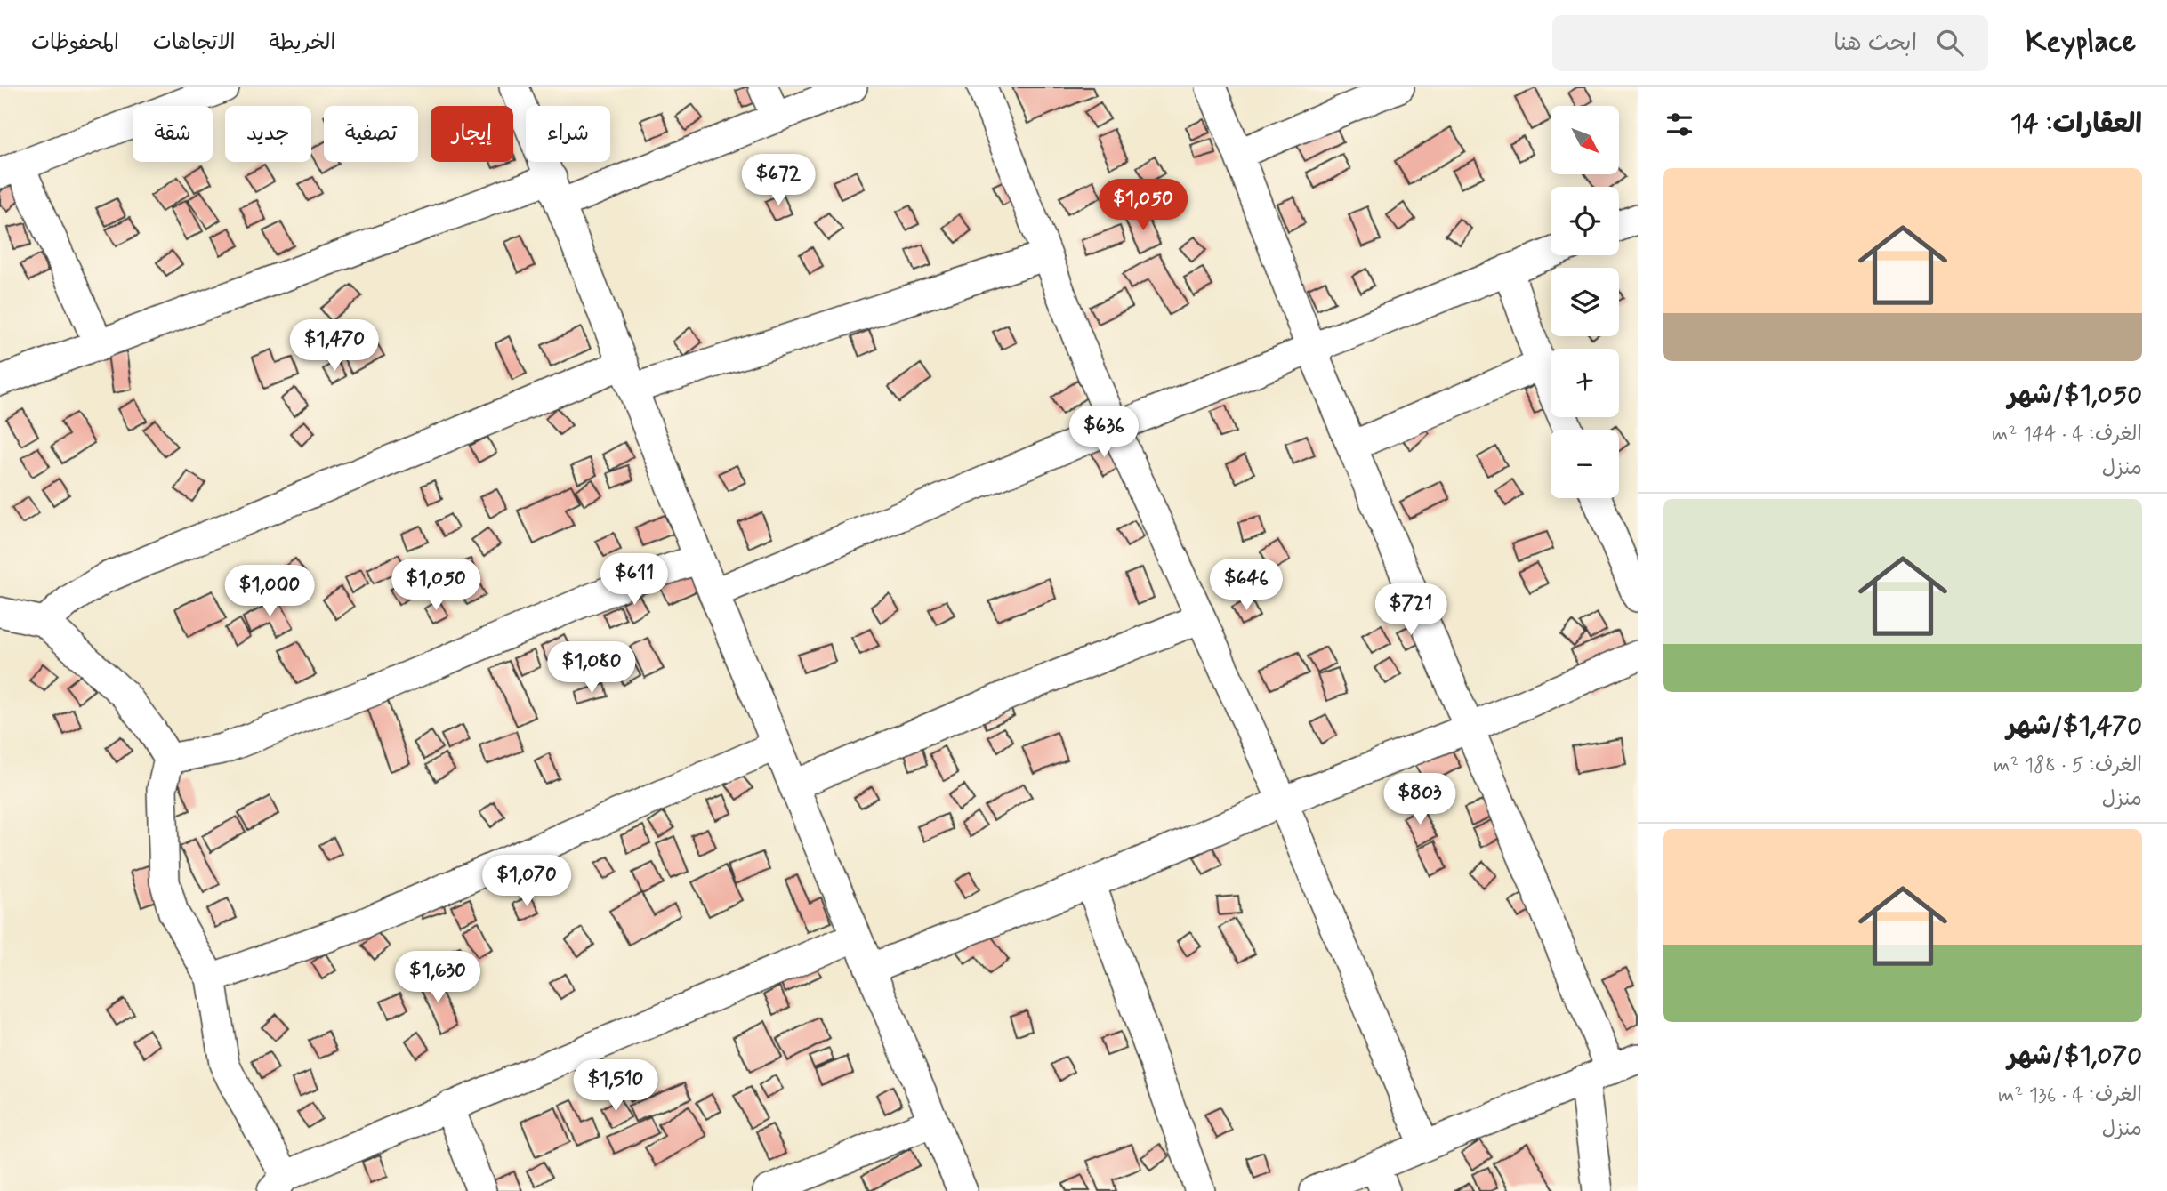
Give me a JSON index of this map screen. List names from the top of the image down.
{
  "north": "bottom right",
  "page": {
    "header": "Keyplace",
    "search": "ابحث هنا",
    "nav": ["الخريطة", "الاتجاهات", "المحفوظات"],
    "heading": "العقارات: 14",
    "map_buttons": ["+", "−"],
    "chip": [
      "شراء",
      "إيجار",
      "تصفية",
      "جديد",
      "شقة"
    ],
    "price": [
      "$672",
      "$1,050",
      "$1,470",
      "$636",
      "$611",
      "$1,050",
      "$646",
      "$1,000",
      "$721",
      "$1,080",
      "$803",
      "$1,070",
      "$1,630",
      "$1,510"
    ],
    "list": [
      {
        "name": "$1,050/شهر",
        "note": "الغرف: 4 · 144 m² · منزل"
      },
      {
        "name": "$1,470/شهر",
        "note": "الغرف: 5 · 188 m² · منزل"
      },
      {
        "name": "$1,070/شهر",
        "note": "الغرف: 4 · 136 m² · منزل"
      }
    ]
  }
}
